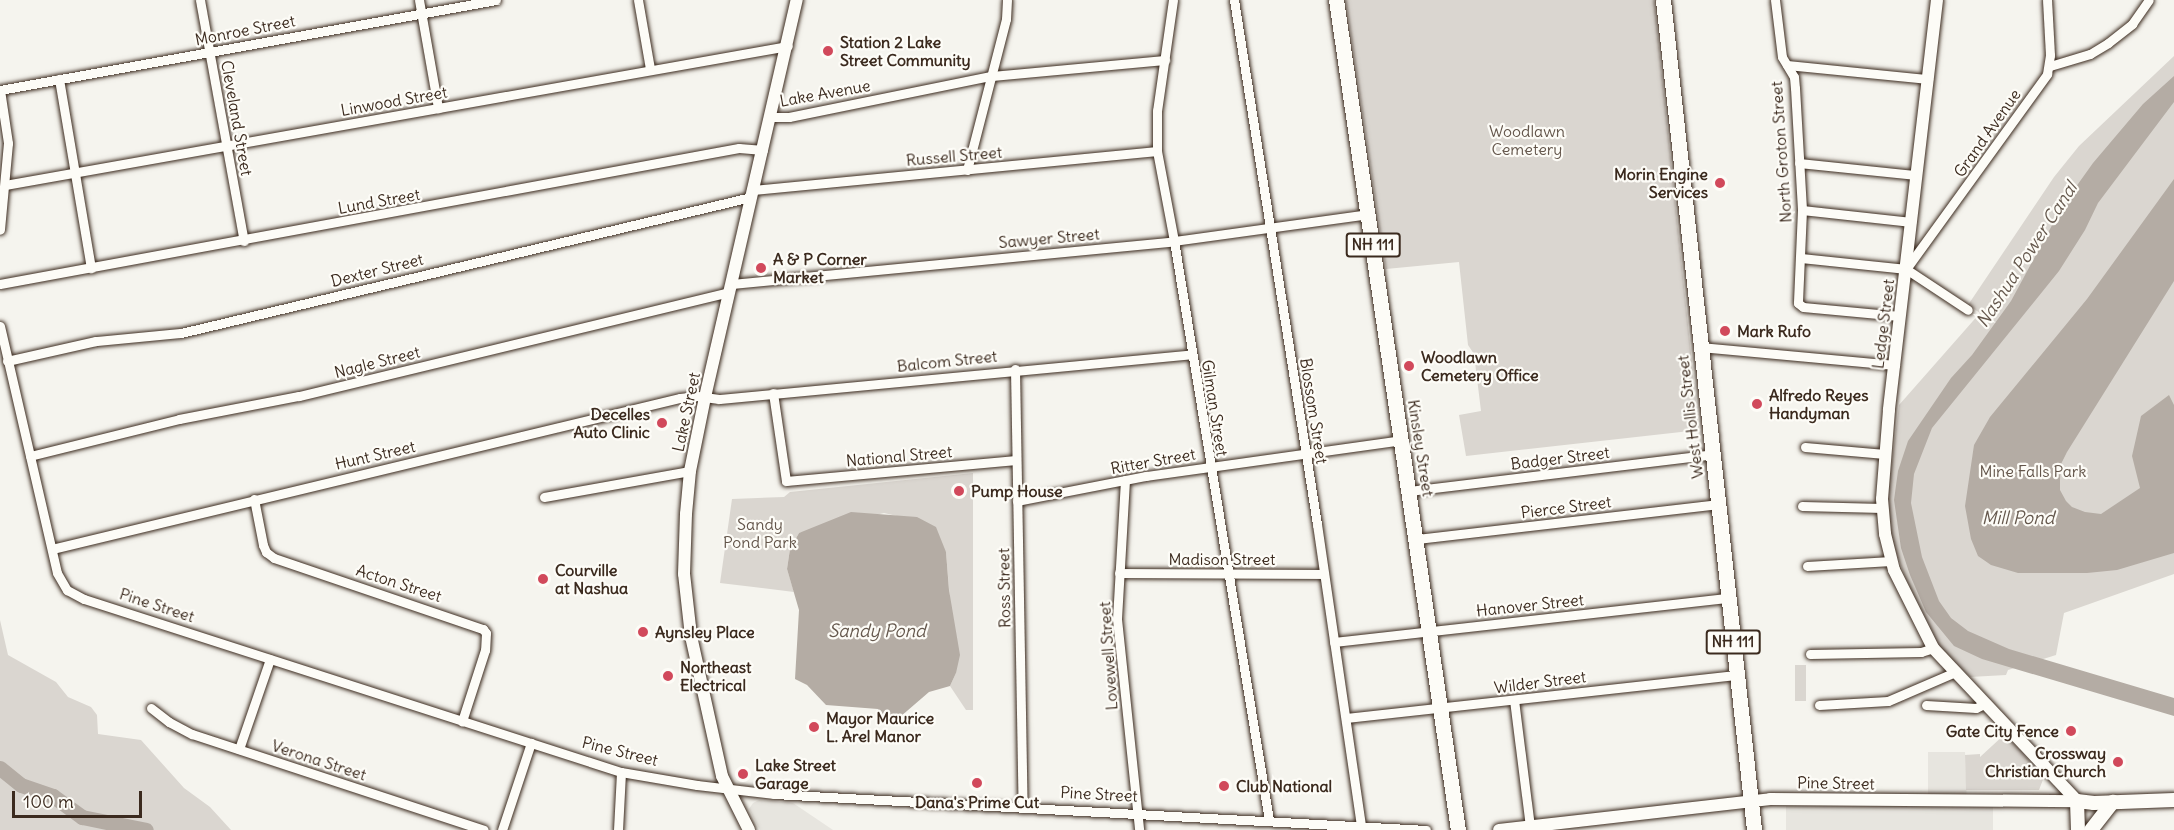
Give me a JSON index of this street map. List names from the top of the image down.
{
  "streets": {
    "main road": [
      "NH 111",
      "West Hollis Street",
      "Kinsley Street",
      "Pine Street"
    ],
    "street": [
      "Monroe Street",
      "Lake Avenue",
      "Linwood Street",
      "Cleveland Street",
      "Grand Avenue",
      "North Groton Street",
      "Russell Street",
      "Lund Street",
      "Sawyer Street",
      "Dexter Street",
      "Ledge Street",
      "Balcom Street",
      "Nagle Street",
      "Gilman Street",
      "Blossom Street",
      "Lake Street",
      "Hunt Street",
      "National Street",
      "Badger Street",
      "Ritter Street",
      "Pierce Street",
      "Madison Street",
      "Acton Street",
      "Ross Street",
      "Hanover Street",
      "Lovewell Street",
      "Wilder Street",
      "Verona Street"
    ]
  },
  "crossings": [
    ["Monroe Street", "Cleveland Street"],
    ["Lake Avenue", "Gilman Street"],
    ["Lake Avenue", "Lake Street"],
    ["Linwood Street", "Cleveland Street"],
    ["Linwood Street", "Lake Street"],
    ["Cleveland Street", "Lund Street"],
    ["Grand Avenue", "Ledge Street"],
    ["North Groton Street", "Ledge Street"],
    ["Russell Street", "Dexter Street"],
    ["Russell Street", "Gilman Street"],
    ["Russell Street", "Lake Street"],
    ["Lund Street", "Lake Street"],
    ["Sawyer Street", "Nagle Street"],
    ["Sawyer Street", "Gilman Street"],
    ["Sawyer Street", "Blossom Street"],
    ["Sawyer Street", "Lake Street"],
    ["Sawyer Street", "Kinsley Street"],
    ["Dexter Street", "Lake Street"],
    ["Dexter Street", "Pine Street"],
    ["Ledge Street", "Pine Street"],
    ["Balcom Street", "Gilman Street"],
    ["Balcom Street", "Lake Street"],
    ["Balcom Street", "Hunt Street"],
    ["Balcom Street", "National Street"],
    ["Balcom Street", "Ross Street"],
    ["Nagle Street", "Lake Street"],
    ["Nagle Street", "Pine Street"],
    ["Gilman Street", "Ritter Street"],
    ["Gilman Street", "Madison Street"],
    ["Gilman Street", "Pine Street"],
    ["Blossom Street", "Ritter Street"],
    ["Blossom Street", "Madison Street"],
    ["Blossom Street", "Pine Street"],
    ["Blossom Street", "Hanover Street"],
    ["Blossom Street", "Wilder Street"],
    ["Lake Street", "Hunt Street"],
    ["Lake Street", "Pine Street"],
    ["West Hollis Street", "Badger Street"],
    ["West Hollis Street", "Pierce Street"],
    ["West Hollis Street", "Pine Street"],
    ["West Hollis Street", "Hanover Street"],
    ["West Hollis Street", "Wilder Street"],
    ["Kinsley Street", "Badger Street"],
    ["Kinsley Street", "Ritter Street"],
    ["Kinsley Street", "Pierce Street"],
    ["Kinsley Street", "Hanover Street"],
    ["Kinsley Street", "Wilder Street"],
    ["Hunt Street", "Acton Street"],
    ["Hunt Street", "Pine Street"],
    ["National Street", "Ross Street"],
    ["Ritter Street", "Ross Street"],
    ["Ritter Street", "Lovewell Street"],
    ["Madison Street", "Lovewell Street"],
    ["Acton Street", "Pine Street"],
    ["Ross Street", "Pine Street"],
    ["Pine Street", "Lovewell Street"]
  ],
  "water": ["Nashua Power Canal", "Mill Pond", "Sandy Pond"],
  "parks": ["Woodlawn Cemetery", "Mine Falls Park", "Sandy Pond Park"],
  "places": [
    "Station 2 Lake Street Community",
    "Morin Engine Services",
    "A & P Corner Market",
    "Mark Rufo",
    "Woodlawn Cemetery Office",
    "Alfredo Reyes Handyman",
    "Decelles Auto Clinic",
    "Pump House",
    "Courville at Nashua",
    "Aynsley Place",
    "Northeast Electrical",
    "Mayor Maurice L. Arel Manor",
    "Gate City Fence",
    "Crossway Christian Church",
    "Lake Street Garage",
    "Dana's Prime Cut",
    "Club National"
  ],
  "scale_bar": "100 m"
}
